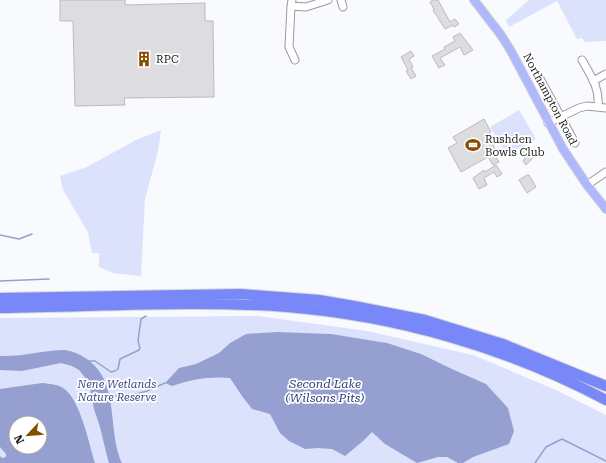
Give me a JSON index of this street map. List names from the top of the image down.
{
  "streets": {
    "main road": ["Northampton Road"]
  },
  "water": ["Second Lake (Wilsons Pits)"],
  "parks": ["Nene Wetlands Nature Reserve"],
  "places": {
    "building": ["RPC"],
    "sports": ["Rushden Bowls Club"]
  },
  "north": "bottom left"
}
